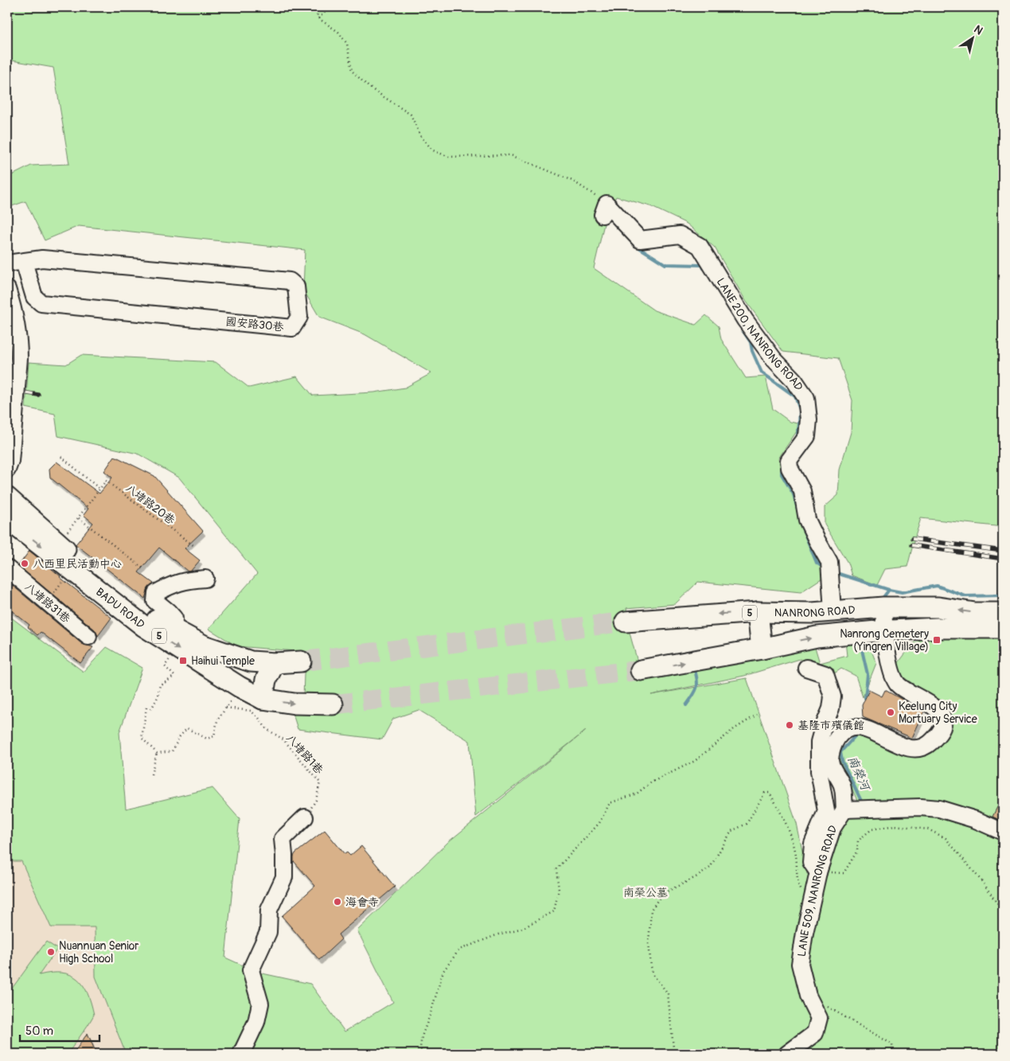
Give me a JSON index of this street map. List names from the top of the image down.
{
  "streets": {
    "main road": ["BADU ROAD", "NANRONG ROAD", "5"],
    "street": [
      "國安路30巷",
      "LANE 200, NANRONG ROAD",
      "八堵路31巷",
      "LANE 509, NANRONG ROAD"
    ],
    "path": ["八堵路20巷", "八堵路1巷"]
  },
  "crossings": [
    ["LANE 200, NANRONG ROAD", "NANRONG ROAD"],
    ["NANRONG ROAD", "5"]
  ],
  "water": ["南榮河"],
  "parks": ["南榮公墓"],
  "places": {
    "other": [
      "八西里民活動中心",
      "Keelung City Mortuary Service",
      "基隆市殯儀館",
      "海會寺",
      "Nuannuan Senior High School"
    ],
    "transit": ["Nanrong Cemetery (Yingren Village)", "Haihui Temple"]
  },
  "scale_bar": "50 m",
  "north": "top right"
}
